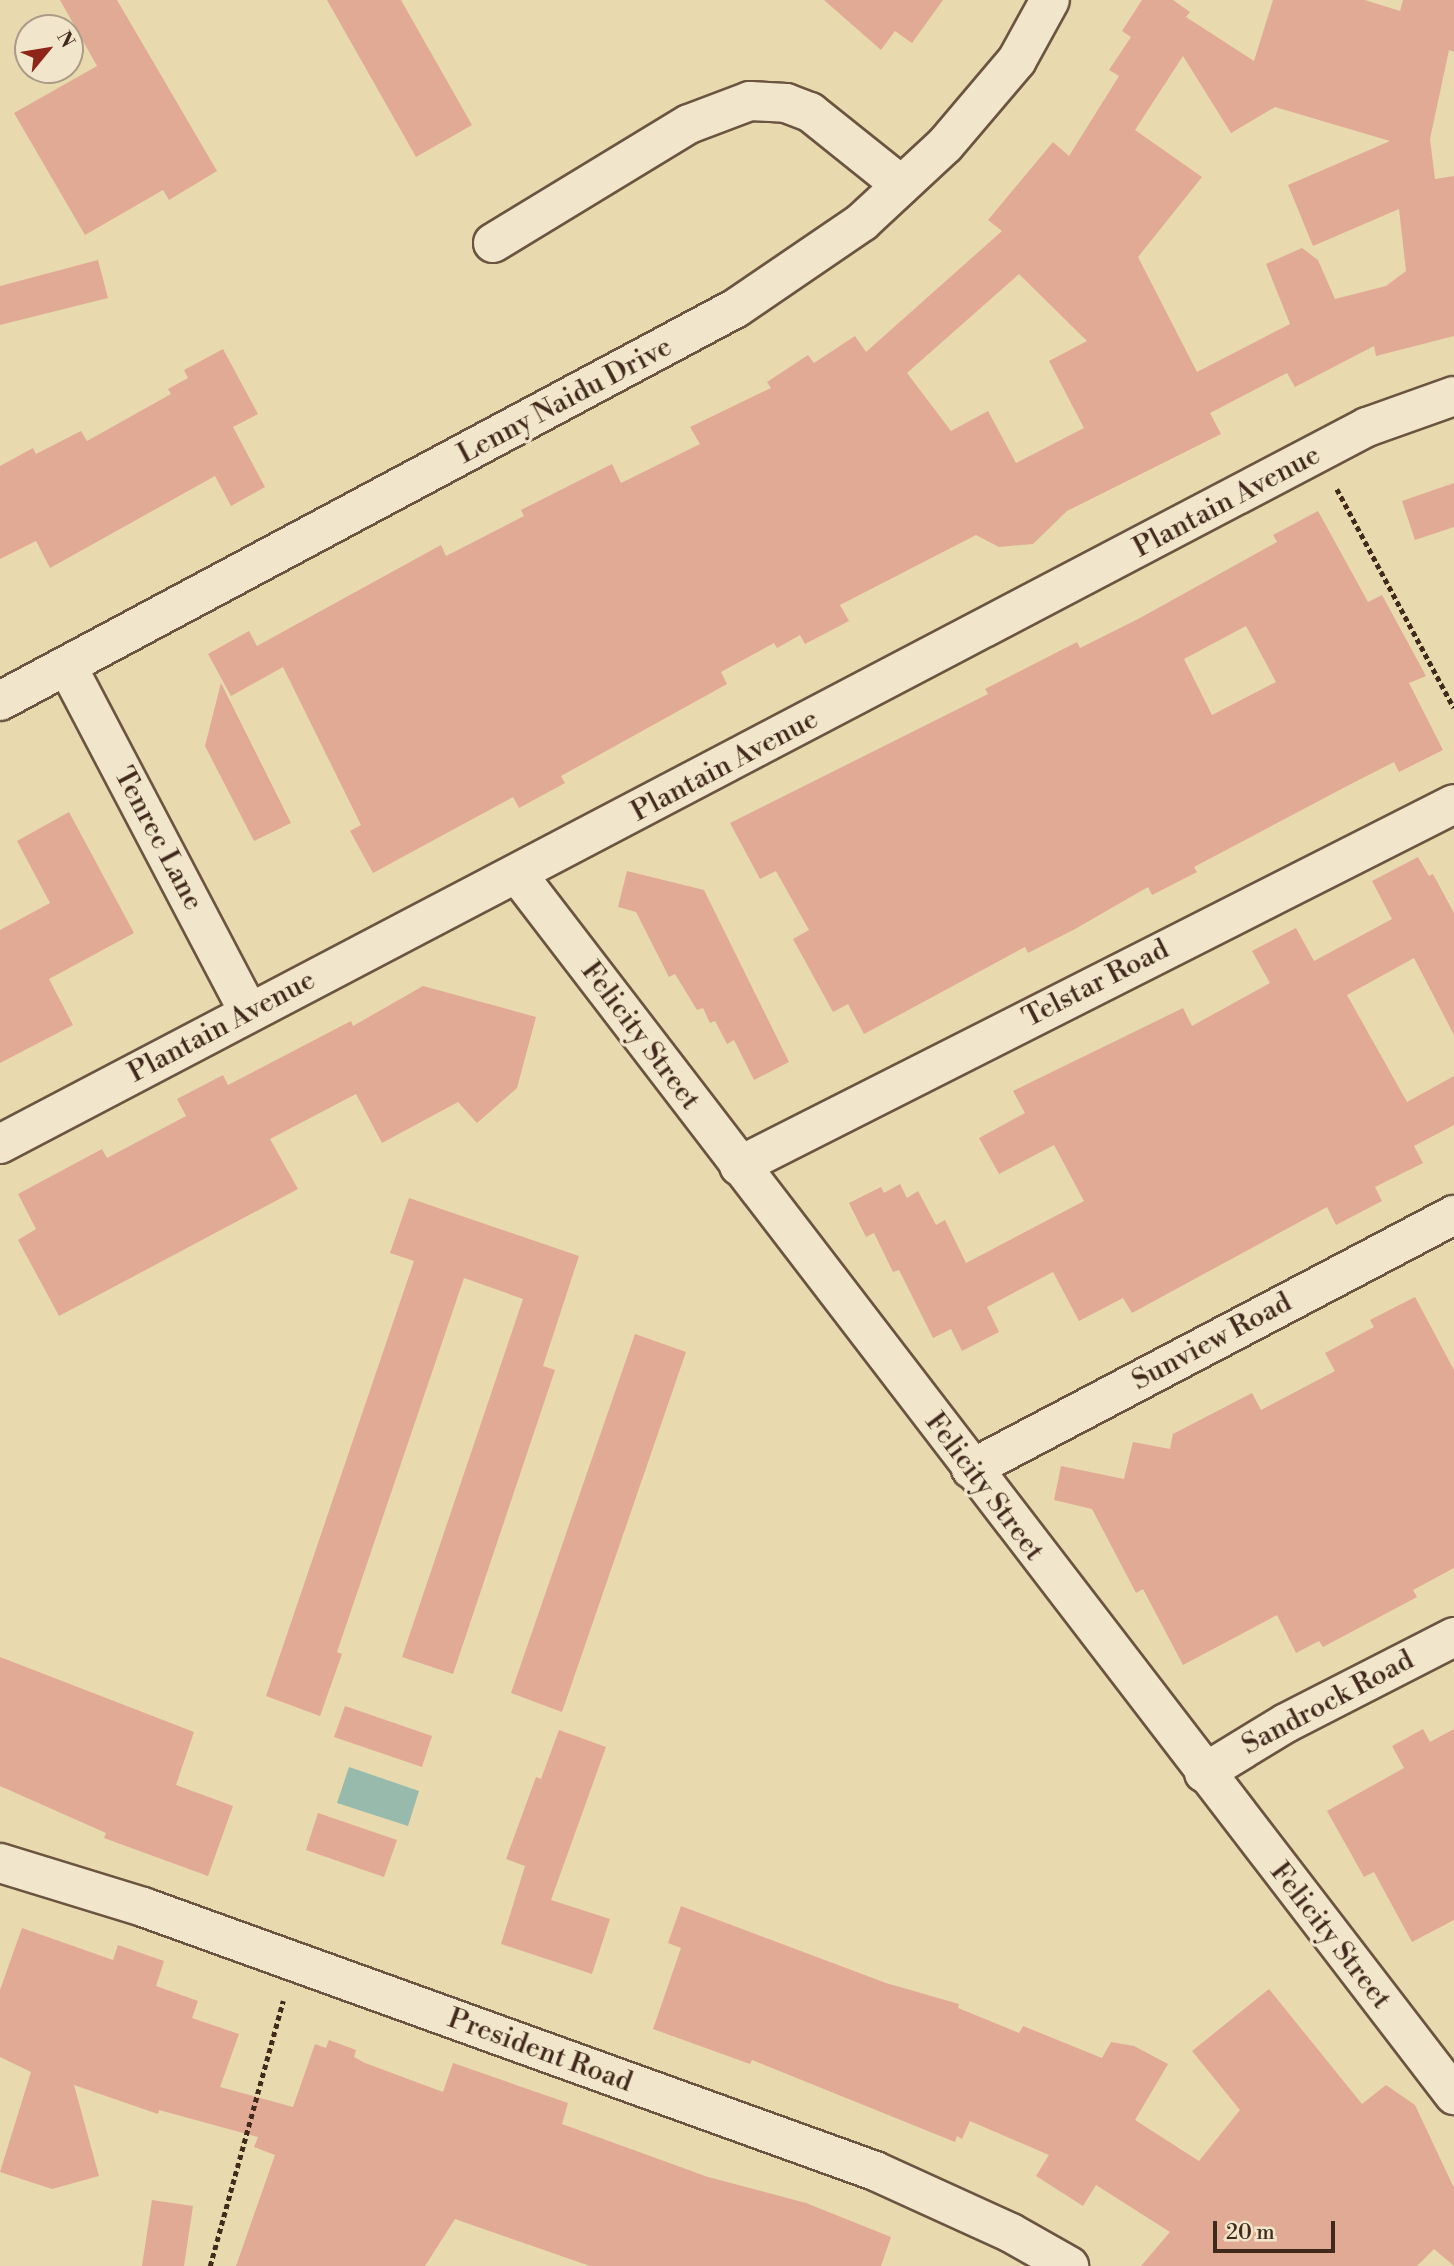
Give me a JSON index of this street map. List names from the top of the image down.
{
  "streets": {
    "street": [
      "Lenny Naidu Drive",
      "Plantain Avenue",
      "Tenrec Lane",
      "Telstar Road",
      "Felicity Street",
      "Sunview Road",
      "Sandrock Road",
      "President Road"
    ]
  },
  "crossings": [
    ["Lenny Naidu Drive", "Tenrec Lane"],
    ["Plantain Avenue", "Tenrec Lane"],
    ["Plantain Avenue", "Felicity Street"],
    ["Telstar Road", "Felicity Street"],
    ["Felicity Street", "Sunview Road"],
    ["Felicity Street", "Sandrock Road"]
  ],
  "scale_bar": "20 m",
  "north": "top right"
}
